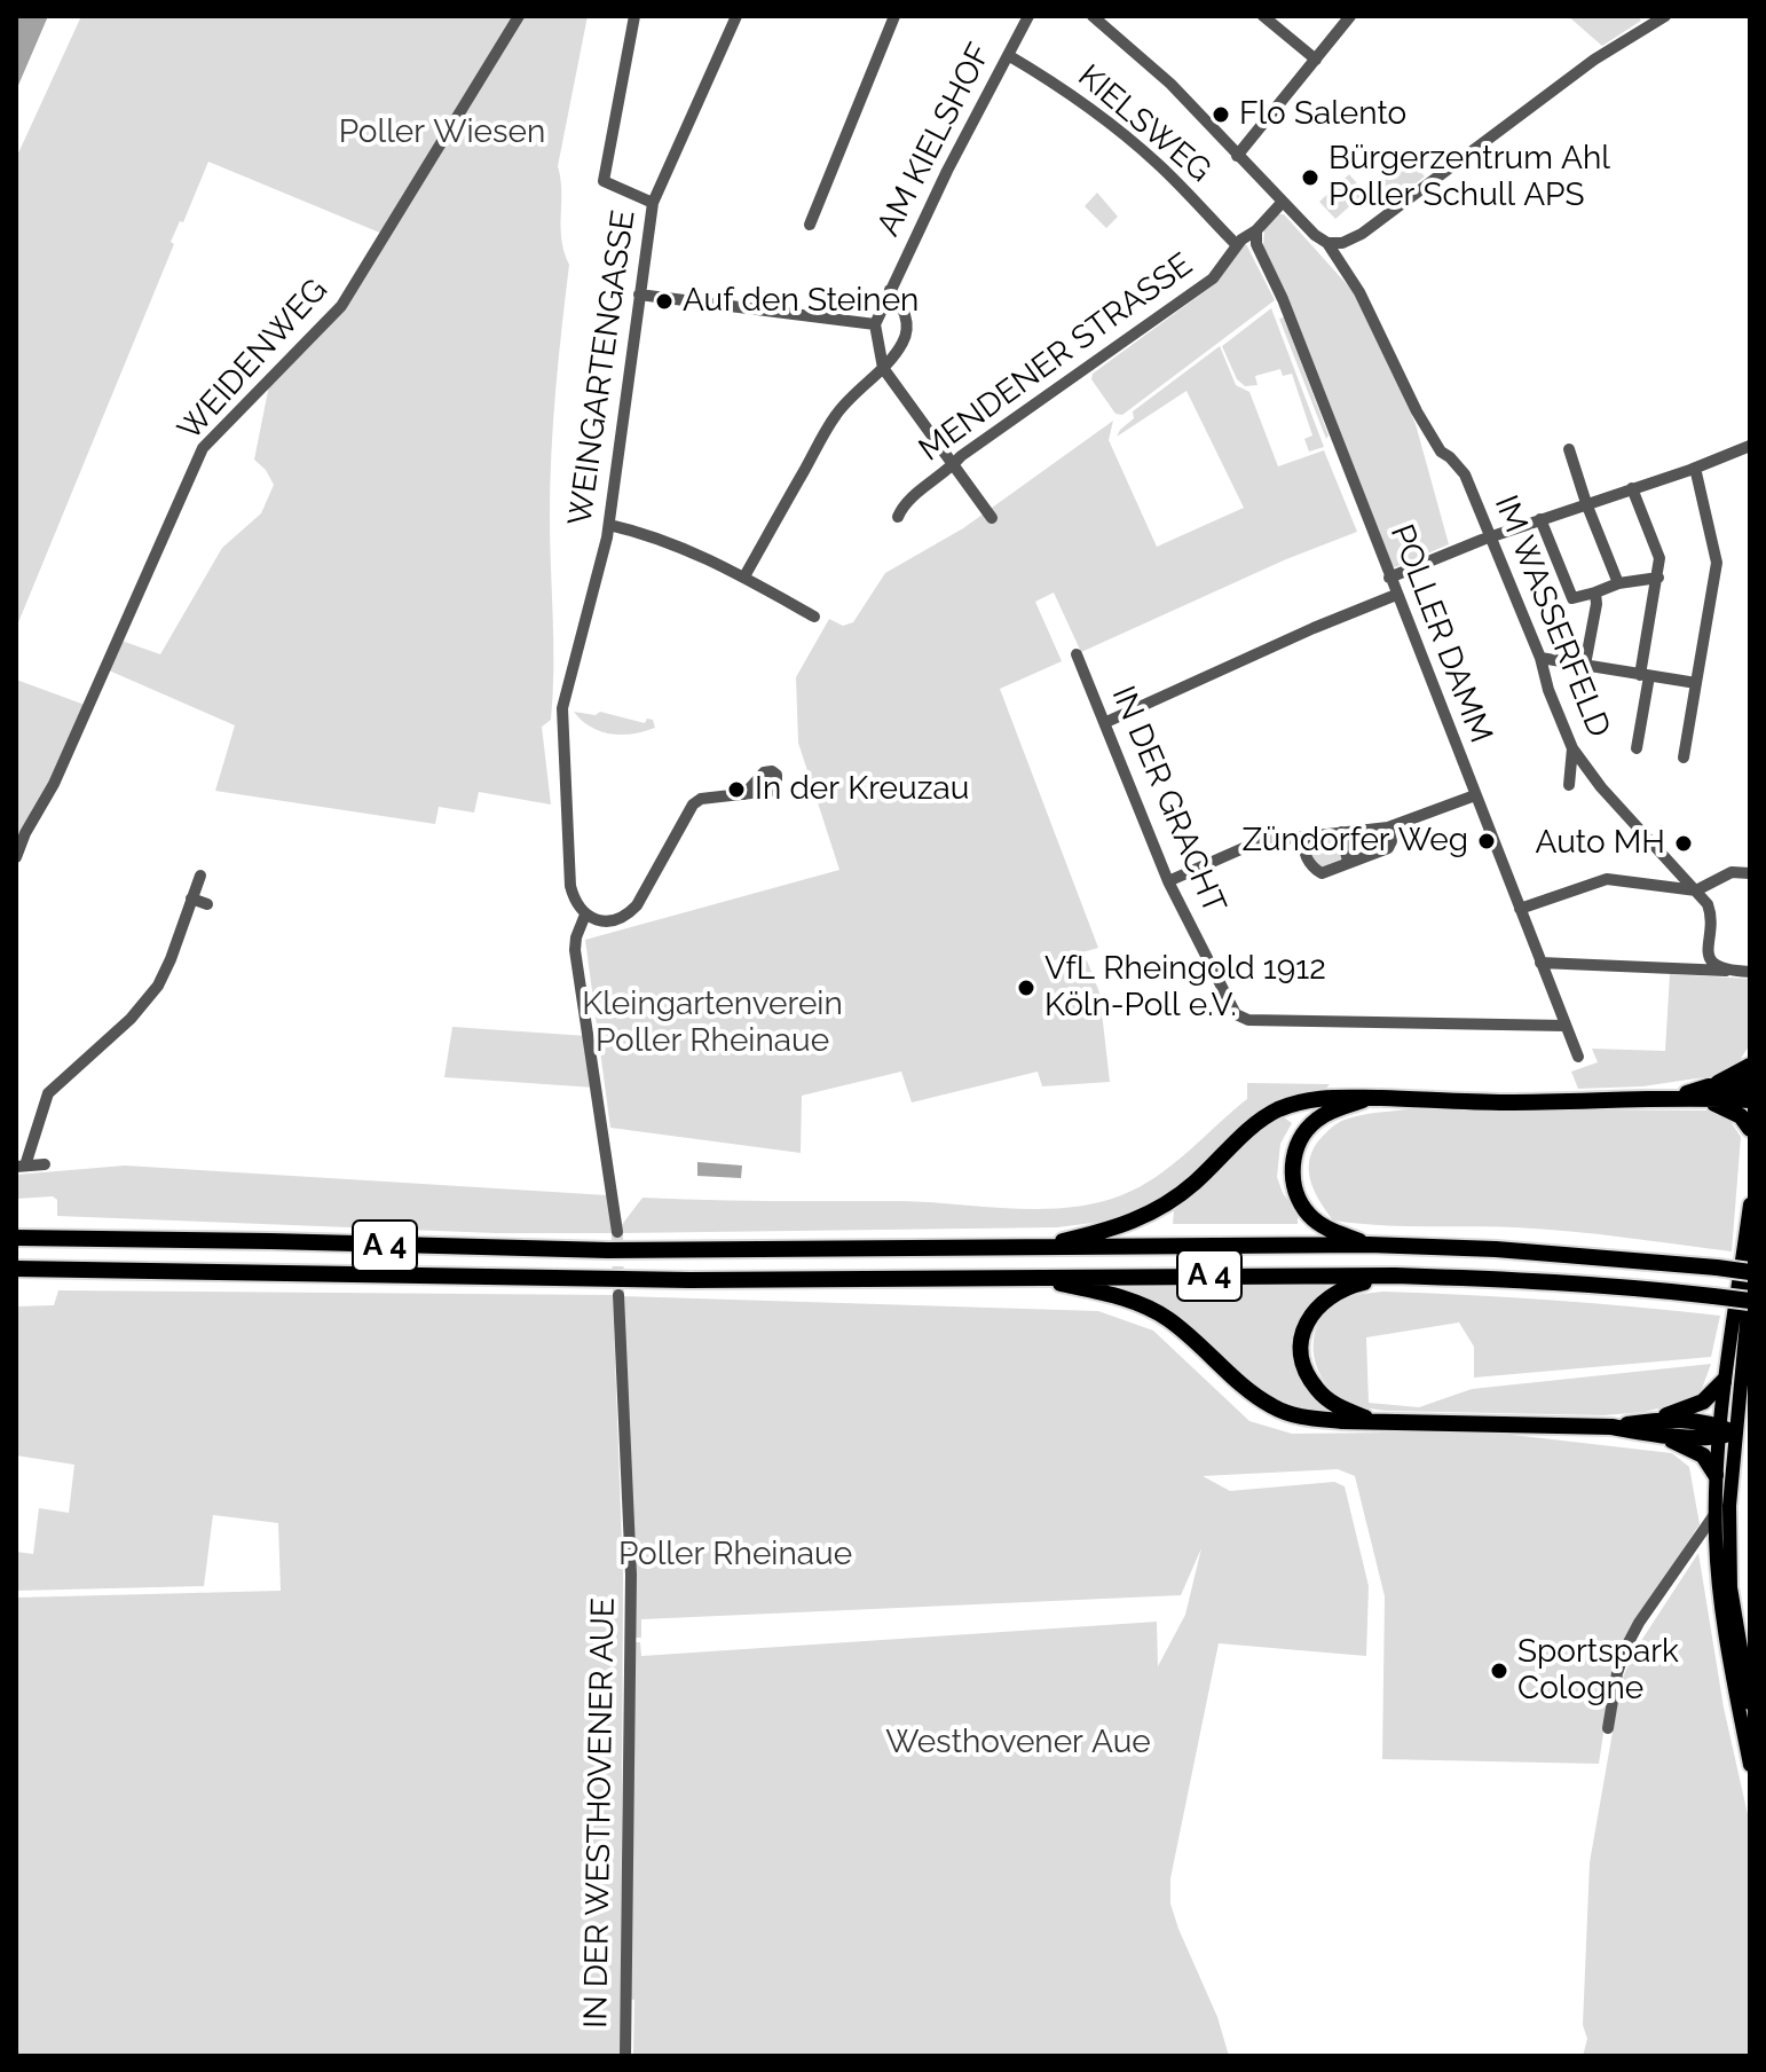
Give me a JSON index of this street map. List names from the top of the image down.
{
  "streets": {
    "highway": ["A 4"],
    "street": [
      "KIELSWEG",
      "AM KIELSHOF",
      "MENDENER STRASSE",
      "WEIDENWEG",
      "WEINGARTENGASSE",
      "IM WASSERFELD",
      "POLLER DAMM",
      "IN DER GRACHT",
      "IN DER WESTHOVENER AUE"
    ]
  },
  "crossings": [
    ["KIELSWEG", "AM KIELSHOF"],
    ["KIELSWEG", "MENDENER STRASSE"],
    ["MENDENER STRASSE", "IM WASSERFELD"],
    ["MENDENER STRASSE", "POLLER DAMM"],
    ["POLLER DAMM", "IN DER GRACHT"]
  ],
  "parks": [
    "Poller Wiesen",
    "Kleingartenverein Poller Rheinaue",
    "Poller Rheinaue",
    "Westhovener Aue"
  ],
  "places": [
    "Flo Salento",
    "Bürgerzentrum Ahl Poller Schull APS",
    "Auf den Steinen",
    "In der Kreuzau",
    "Zündorfer Weg",
    "Auto MH",
    "VfL Rheingold 1912 Köln-Poll e.V.",
    "Sportspark Cologne"
  ]
}
